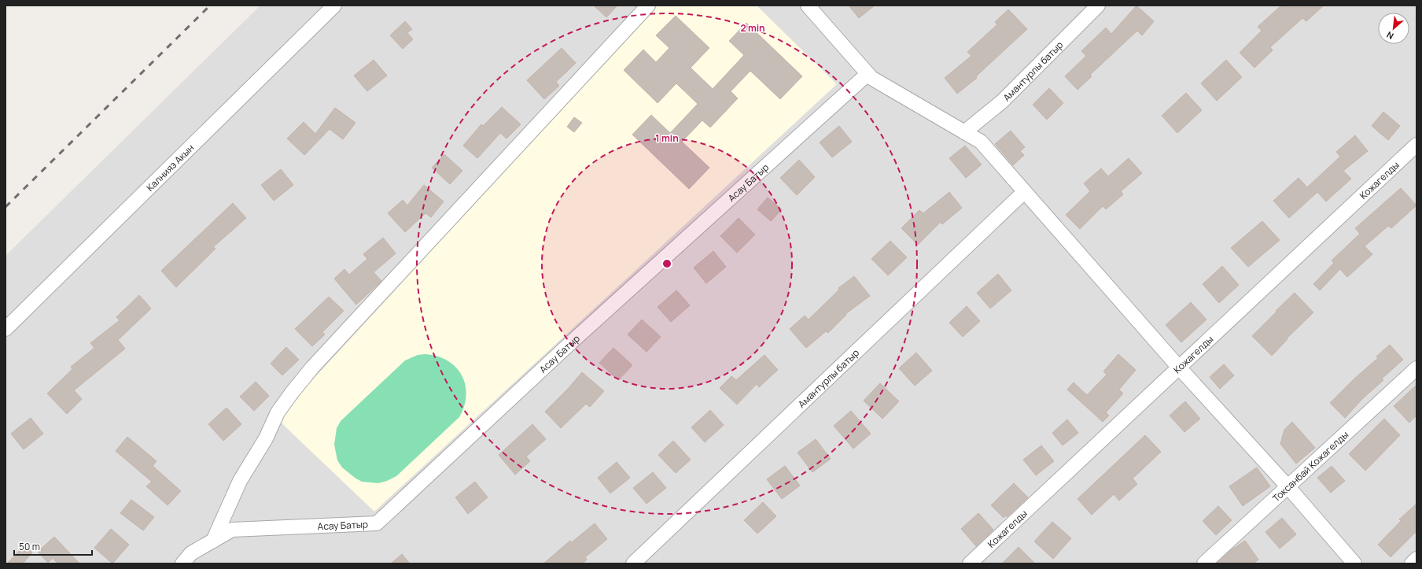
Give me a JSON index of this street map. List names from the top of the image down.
{
  "streets": {
    "street": [
      "Амантурлы батыр",
      "Калнияз Акын",
      "Кожагелды",
      "Асау Батыр",
      "Токсанбай Кожагелды"
    ]
  },
  "scale_bar": "50 m",
  "north": "bottom left",
  "rings": ["2 min", "1 min"]
}
